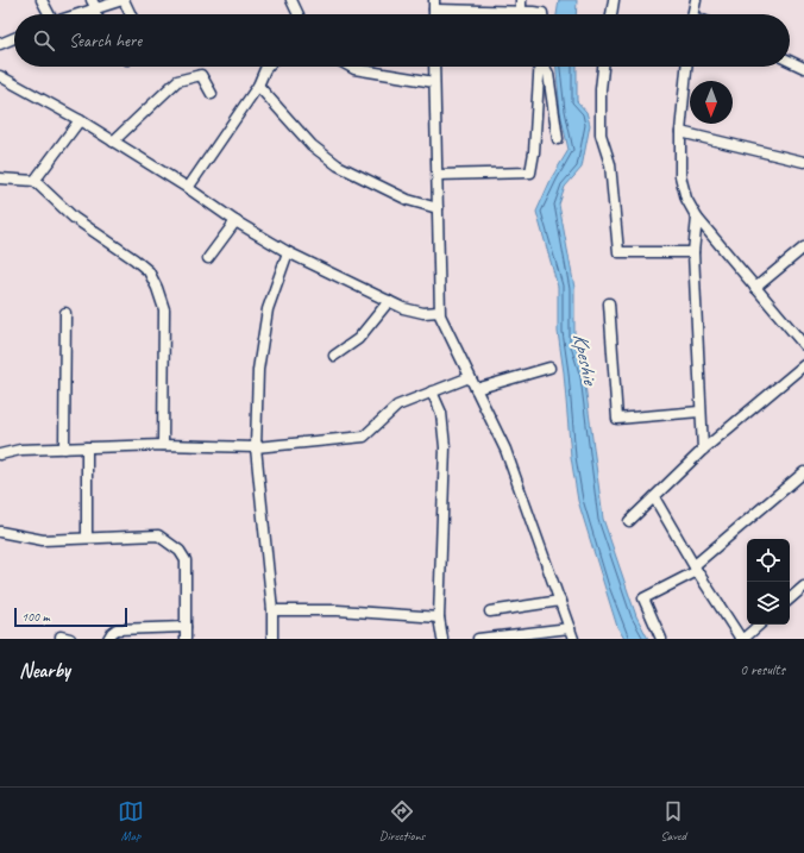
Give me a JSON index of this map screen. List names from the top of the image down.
{
  "water": ["Kpeshie"],
  "scale_bar": "100 m",
  "north": "bottom",
  "page": {
    "search": "Search here",
    "scale": "100 m",
    "heading": ["Nearby", "0 results"],
    "nav": ["Map", "Directions", "Saved"]
  }
}
